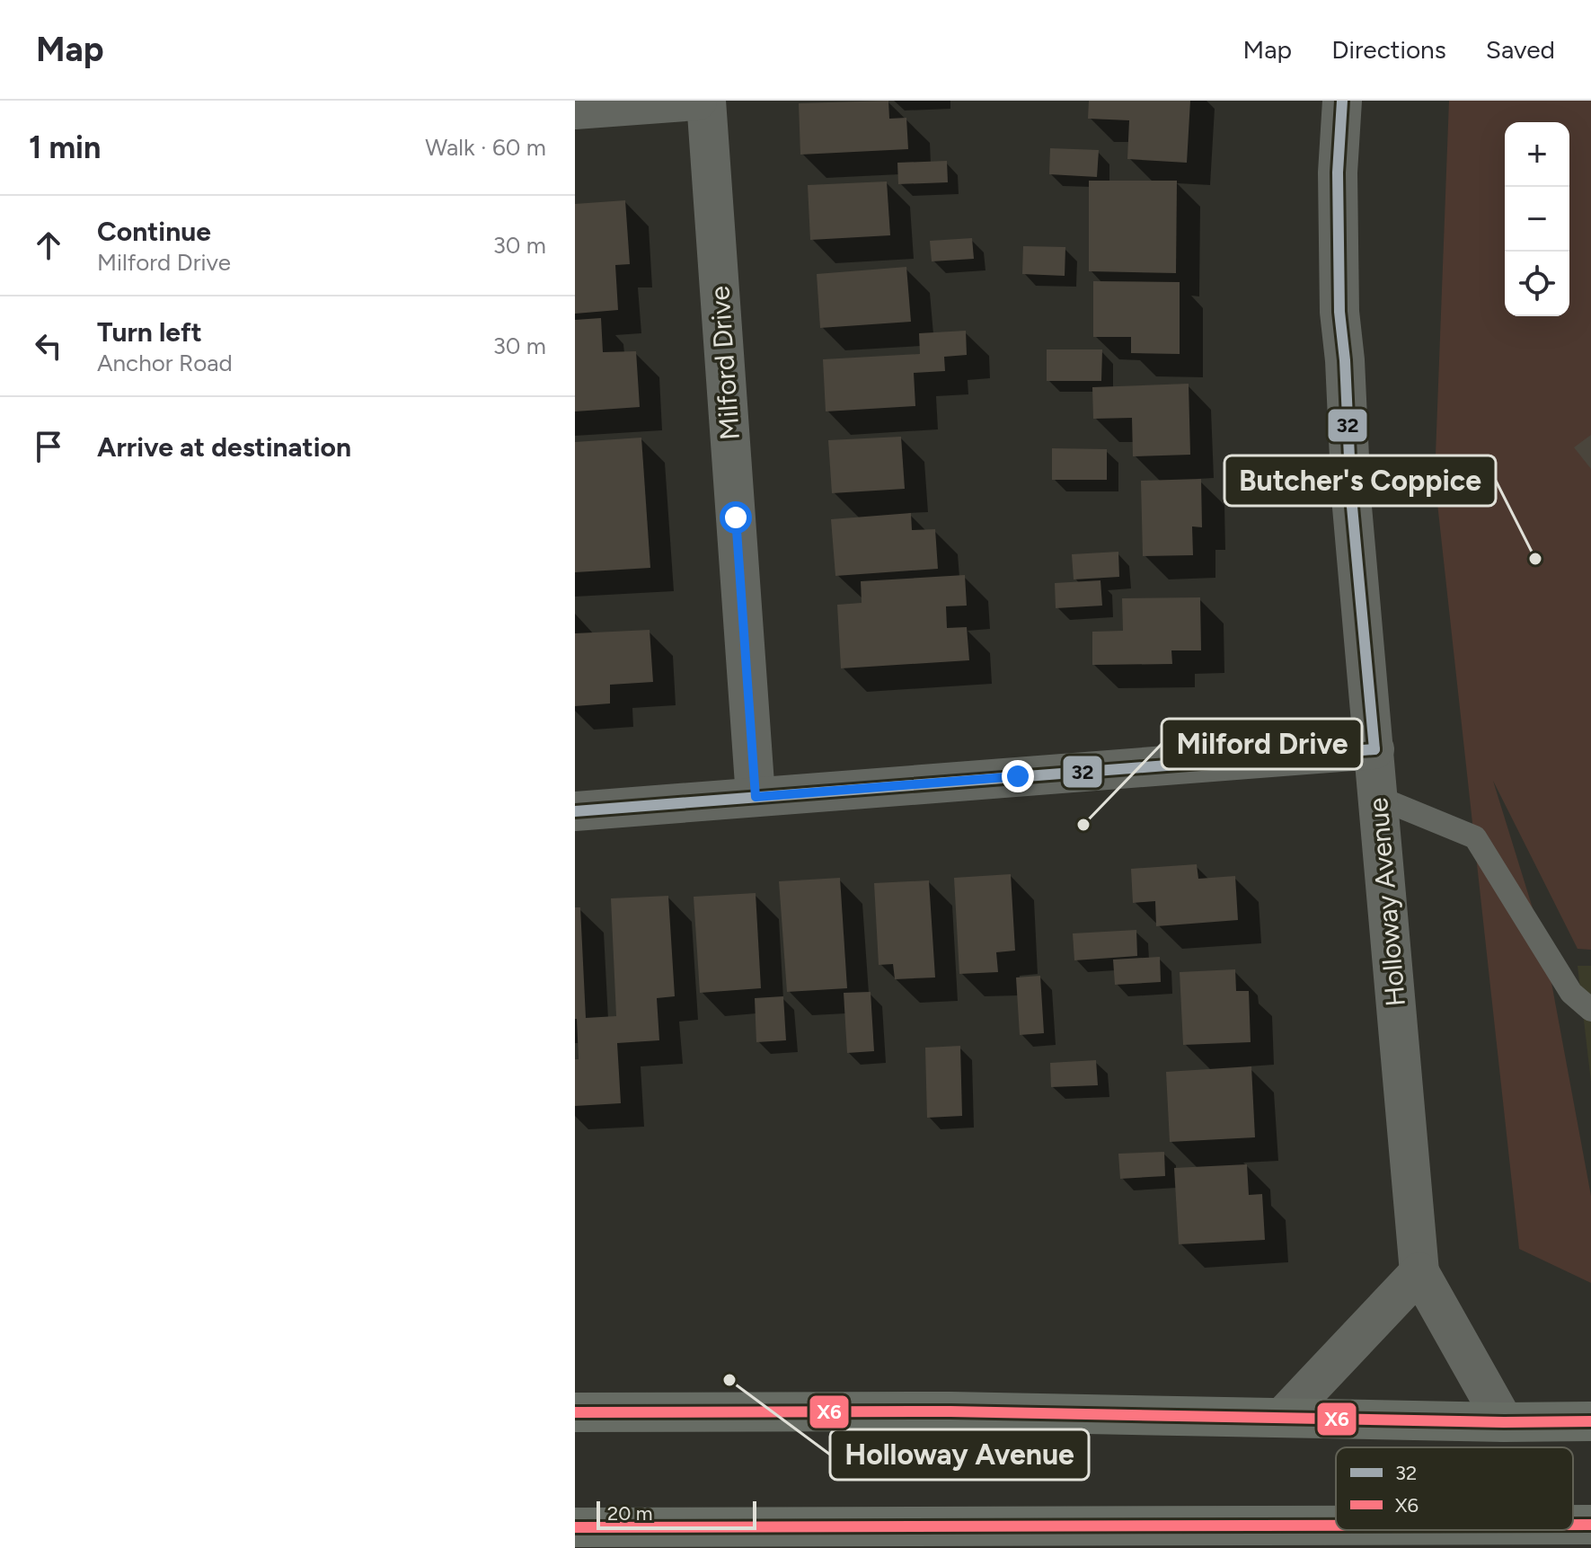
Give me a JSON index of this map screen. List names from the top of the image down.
{
  "streets": {
    "street": ["Milford Drive", "Holloway Avenue"]
  },
  "places": ["Butcher's Coppice", "Milford Drive", "Holloway Avenue"],
  "lines": ["transit line 32", "transit line X6"],
  "legend": ["32", "X6"],
  "scale_bar": "20 m",
  "page": {
    "header": "Map",
    "nav": ["Map", "Directions", "Saved"],
    "heading": ["1 min", "Walk · 60 m"],
    "map_buttons": ["+", "−"],
    "list": [
      ["Continue", "Milford Drive", "30 m"],
      ["Turn left", "Anchor Road", "30 m"],
      "Arrive at destination"
    ],
    "scale": "20 m"
  }
}
